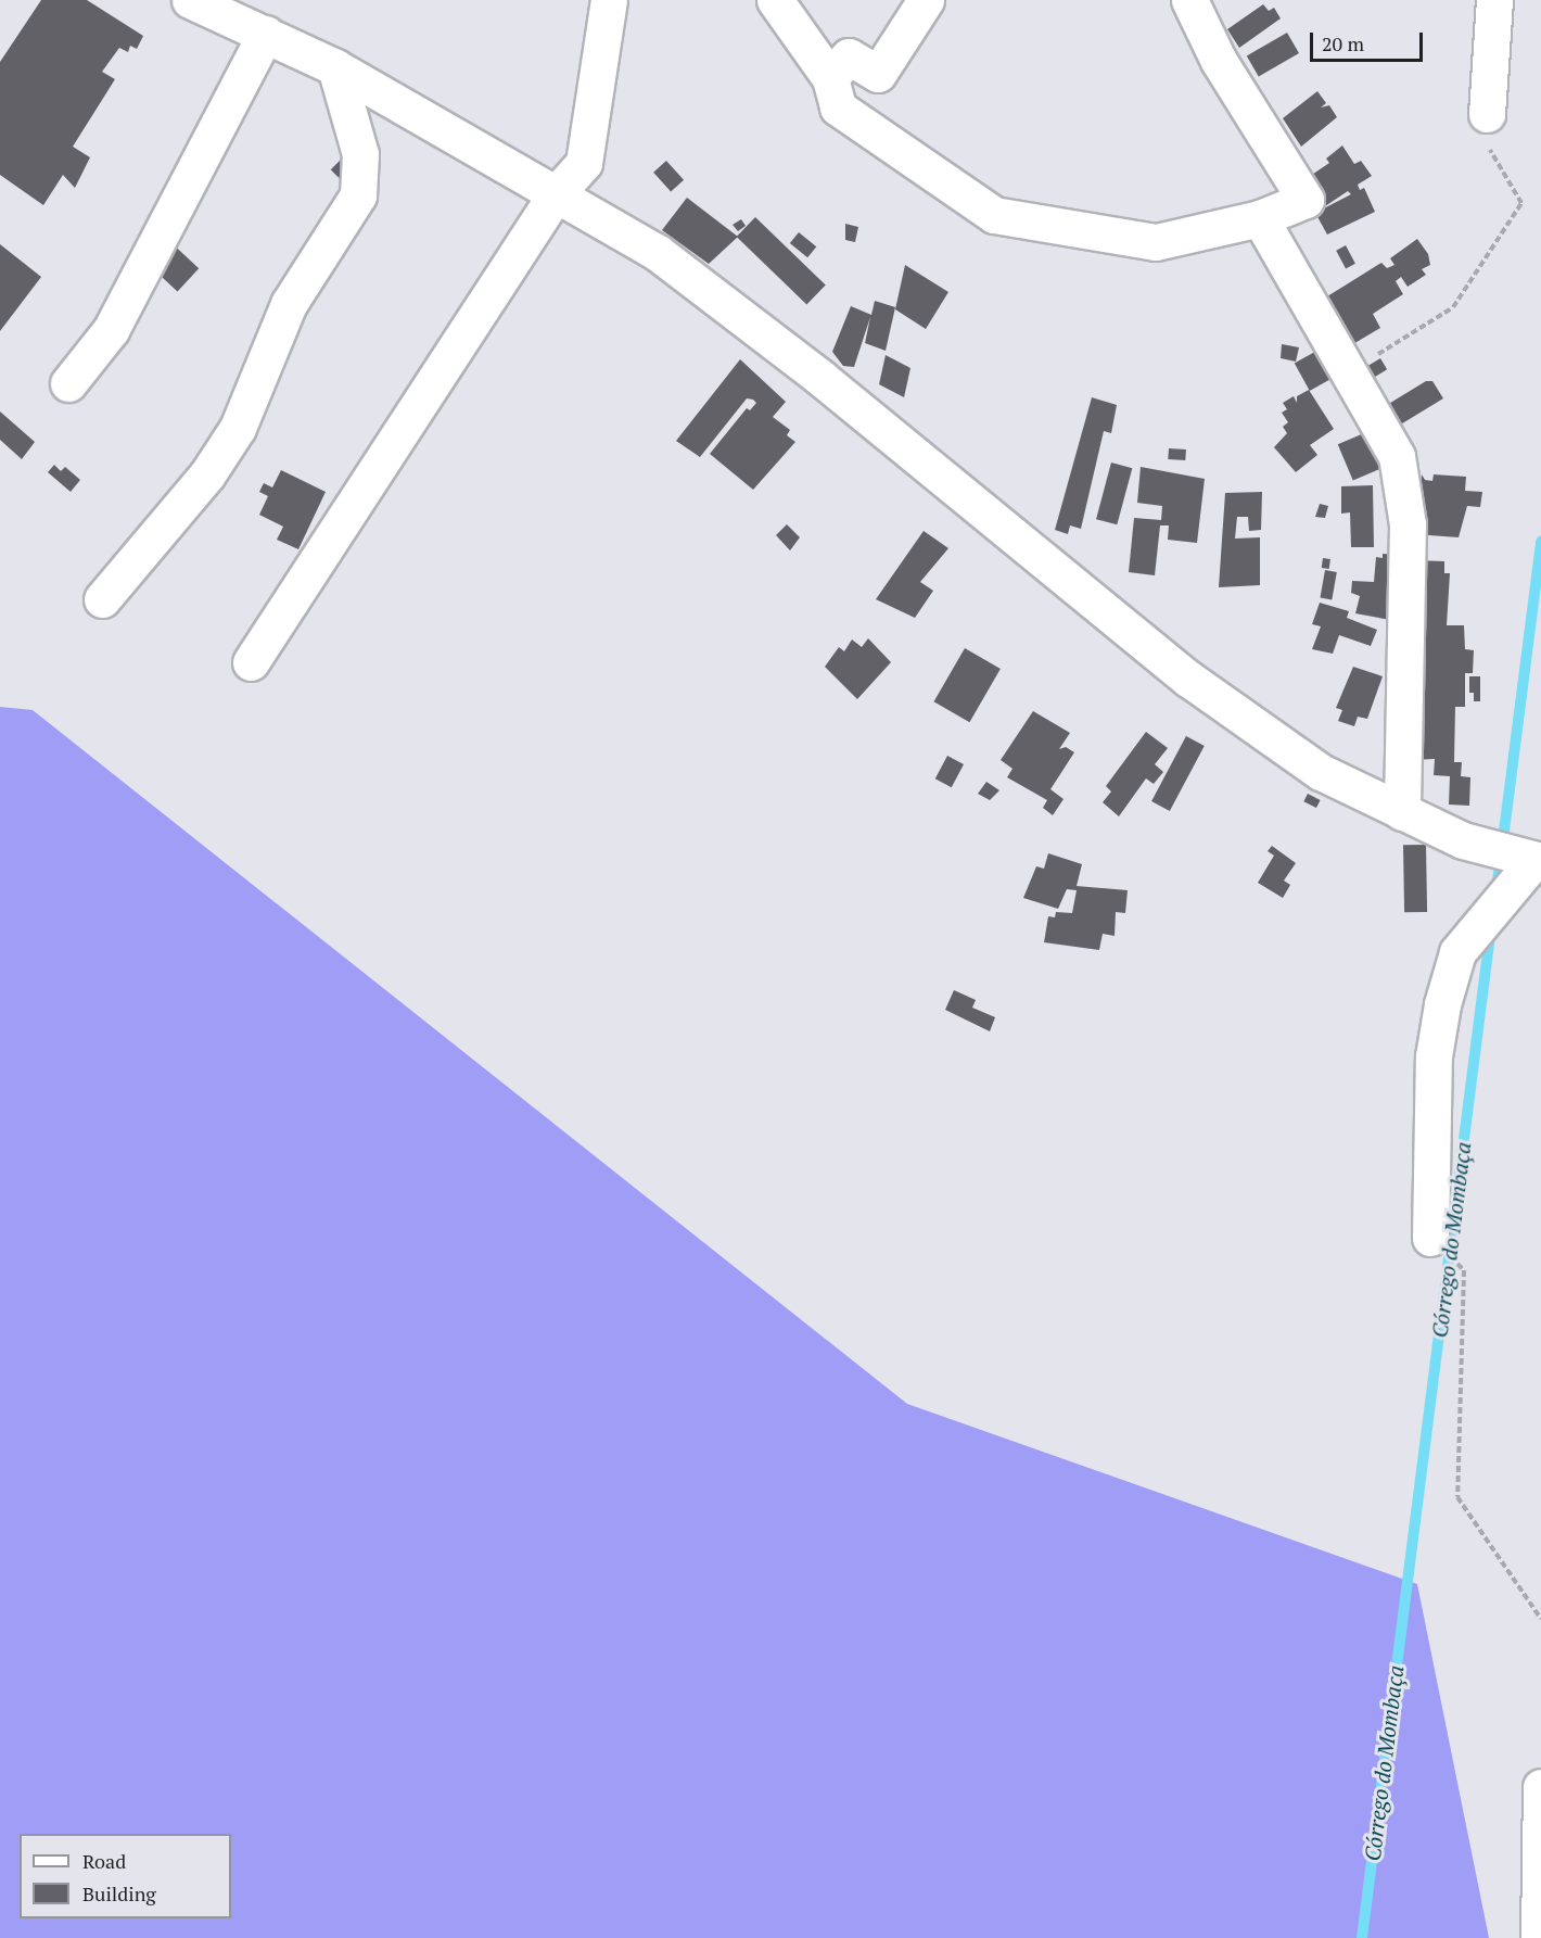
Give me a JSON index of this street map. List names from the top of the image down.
{
  "water": ["Córrego do Mombaça"],
  "legend": ["Road", "Building"],
  "scale_bar": "20 m"
}
